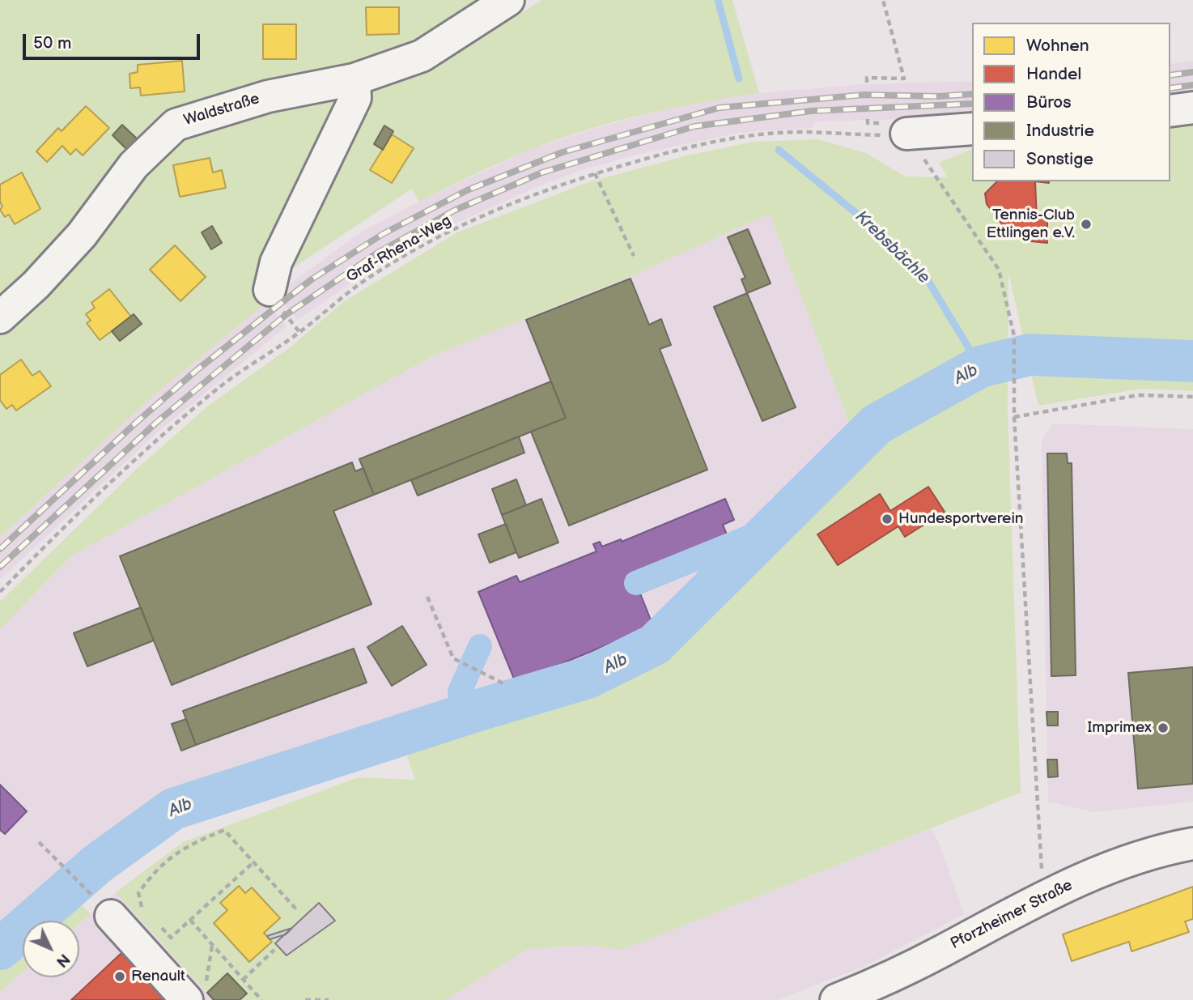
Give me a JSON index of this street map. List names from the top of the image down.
{
  "streets": {
    "street": ["Waldstraße", "Pforzheimer Straße"],
    "path": ["Graf-Rhena-Weg"]
  },
  "water": ["Krebsbächle", "Alb"],
  "places": [
    "Tennis-Club Ettlingen e.V.",
    "Hundesportverein",
    "Imprimex",
    "Renault"
  ],
  "legend": [
    "Wohnen",
    "Handel",
    "Büros",
    "Industrie",
    "Sonstige"
  ],
  "scale_bar": "50 m",
  "north": "bottom right"
}
